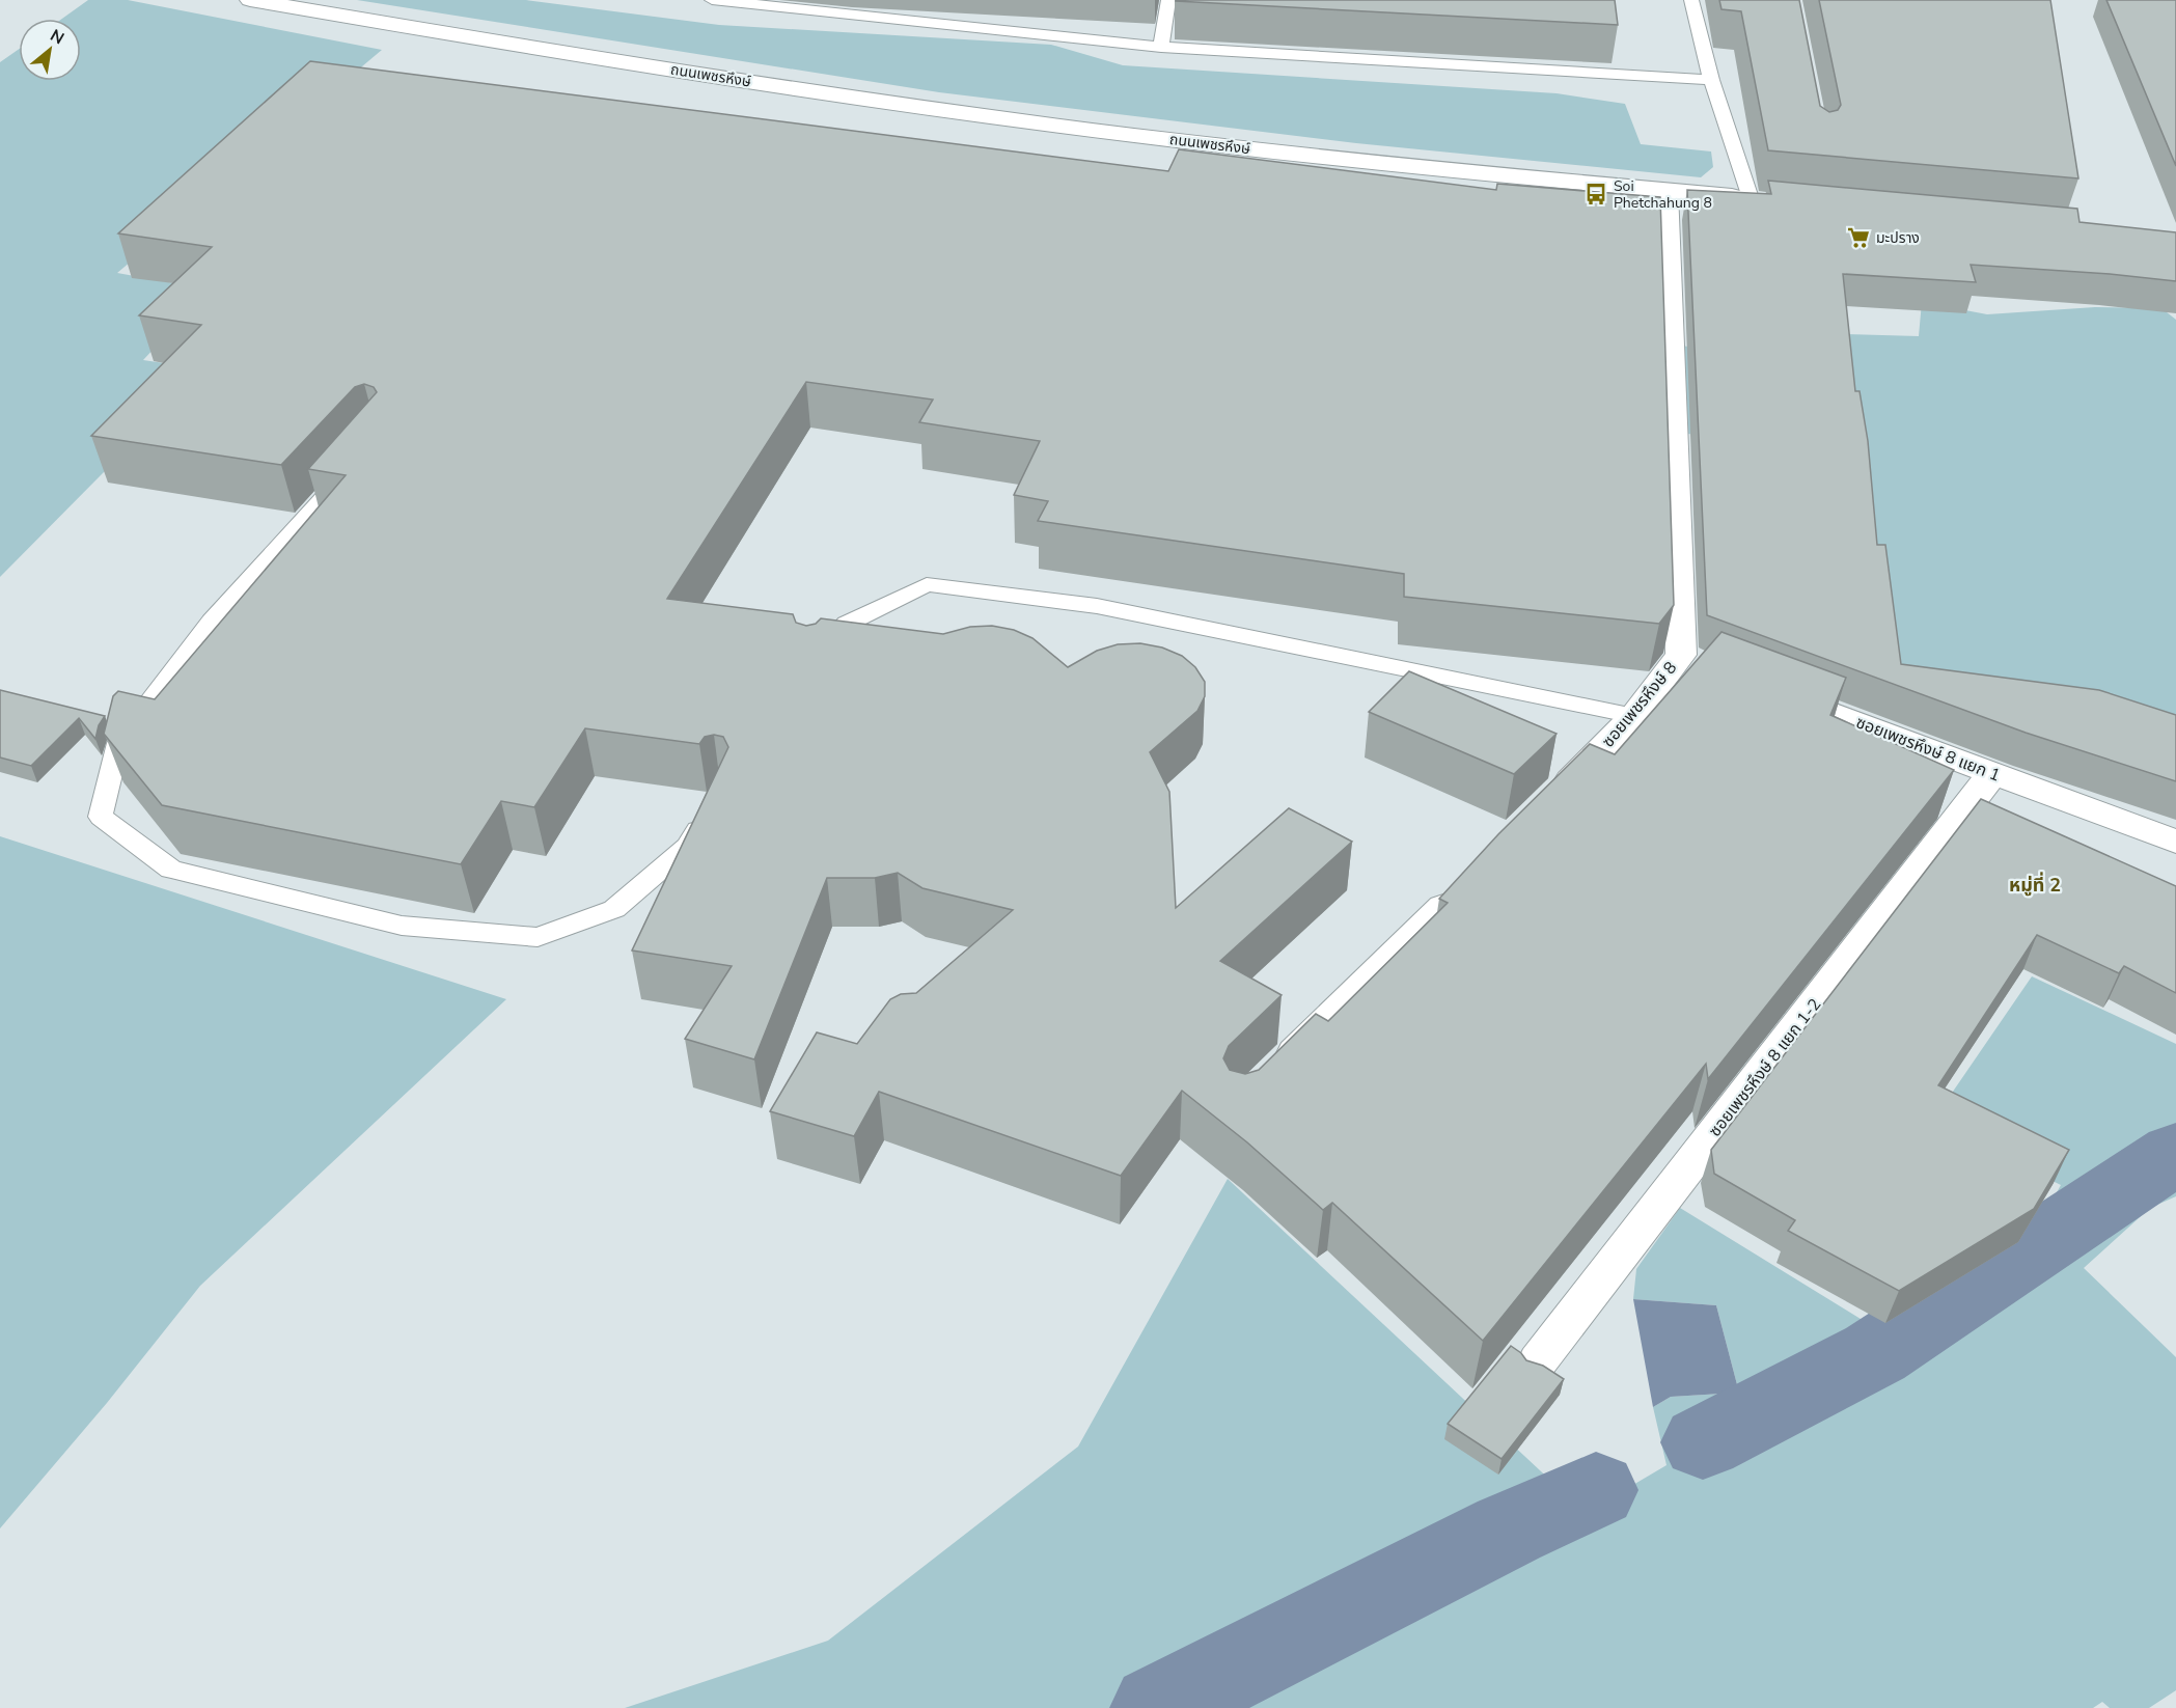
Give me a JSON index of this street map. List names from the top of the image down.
{
  "streets": {
    "street": [
      "ถนนเพชรหึงษ์",
      "ซอยเพชรหึงษ์ 8",
      "ซอยเพชรหึงษ์ 8 แยก 1",
      "ซอยเพชรหึงษ์ 8 แยก 1-2"
    ]
  },
  "crossings": [
    ["ถนนเพชรหึงษ์", "ซอยเพชรหึงษ์ 8"],
    ["ซอยเพชรหึงษ์ 8 แยก 1", "ซอยเพชรหึงษ์ 8 แยก 1-2"]
  ],
  "districts": ["หมู่ที่ 2"],
  "places": {
    "bus stop": ["Soi Phetchahung 8"],
    "supermarket": ["มะปราง"]
  },
  "north": "top right"
}
